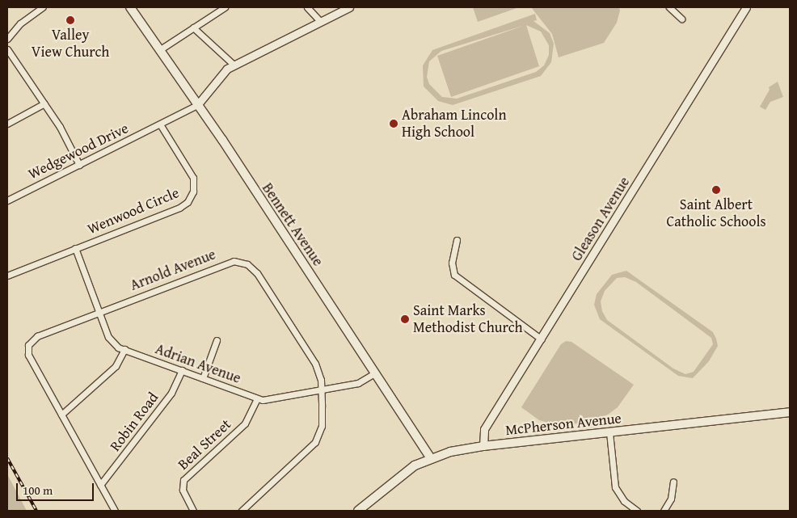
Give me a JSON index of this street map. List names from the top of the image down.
{
  "streets": {
    "main road": ["Bennett Avenue", "McPherson Avenue"],
    "street": [
      "Wedgewood Drive",
      "Wenwood Circle",
      "Gleason Avenue",
      "Arnold Avenue",
      "Adrian Avenue",
      "Robin Road",
      "Beal Street"
    ]
  },
  "crossings": [
    ["Wedgewood Drive", "Wenwood Circle"],
    ["Wedgewood Drive", "Bennett Avenue"],
    ["Wenwood Circle", "Adrian Avenue"],
    ["Gleason Avenue", "McPherson Avenue"],
    ["Bennett Avenue", "Adrian Avenue"],
    ["Bennett Avenue", "McPherson Avenue"],
    ["Arnold Avenue", "Adrian Avenue"],
    ["Arnold Avenue", "Robin Road"],
    ["Adrian Avenue", "Robin Road"],
    ["Adrian Avenue", "Beal Street"]
  ],
  "places": [
    "Valley View Church",
    "Abraham Lincoln High School",
    "Saint Albert Catholic Schools",
    "Saint Marks Methodist Church"
  ],
  "scale_bar": "100 m"
}
